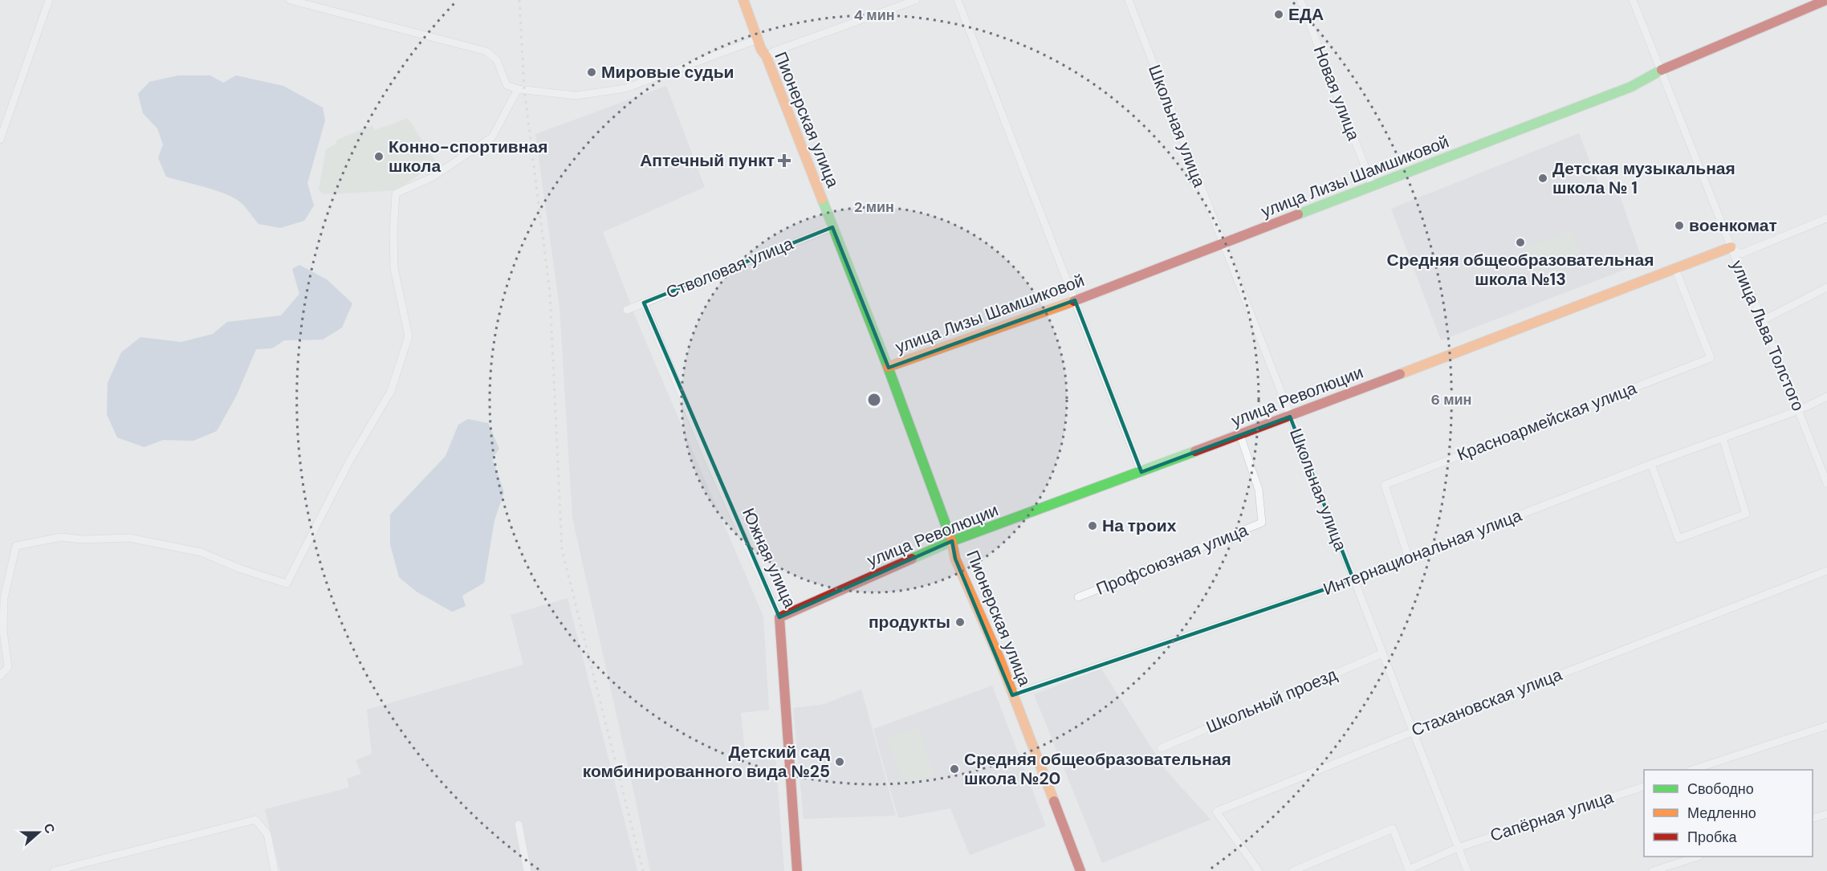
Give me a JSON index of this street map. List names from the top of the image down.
{
  "streets": {
    "street": [
      "Новая улица",
      "Пионерская улица",
      "Школьная улица",
      "улица Лизы Шамшиковой",
      "Стволовая улица",
      "улица Льва Толстого",
      "улица Революции",
      "Красноармейская улица",
      "Интернациональная улица",
      "Южная улица",
      "Профсоюзная улица",
      "Школьный проезд",
      "Стахановская улица",
      "Сапёрная улица"
    ]
  },
  "crossings": [
    ["Новая улица", "улица Лизы Шамшиковой"],
    ["Пионерская улица", "улица Лизы Шамшиковой"],
    ["Пионерская улица", "Стволовая улица"],
    ["Пионерская улица", "улица Революции"],
    ["Пионерская улица", "Интернациональная улица"],
    ["Школьная улица", "улица Лизы Шамшиковой"],
    ["Школьная улица", "улица Революции"],
    ["Школьная улица", "Интернациональная улица"],
    ["Школьная улица", "Школьный проезд"],
    ["Школьная улица", "Стахановская улица"],
    ["Школьная улица", "Сапёрная улица"],
    ["улица Лизы Шамшиковой", "улица Льва Толстого"],
    ["Стволовая улица", "Южная улица"],
    ["улица Льва Толстого", "улица Революции"],
    ["улица Льва Толстого", "Интернациональная улица"],
    ["улица Революции", "Красноармейская улица"],
    ["улица Революции", "Южная улица"],
    ["улица Революции", "Профсоюзная улица"],
    ["Красноармейская улица", "Интернациональная улица"]
  ],
  "places": {
    "other": [
      "ЕДА",
      "Мировые судьи",
      "Конно-спортивная школа",
      "Детская музыкальная школа № 1",
      "военкомат",
      "Средняя общеобразовательная школа №13",
      "На троих",
      "продукты",
      "Детский сад комбинированного вида №25",
      "Средняя общеобразовательная школа №20"
    ],
    "health": ["Аптечный пункт"]
  },
  "legend": ["Свободно", "Медленно", "Пробка"],
  "north": "right",
  "rings": ["4 мин", "2 мин", "6 мин"]
}
